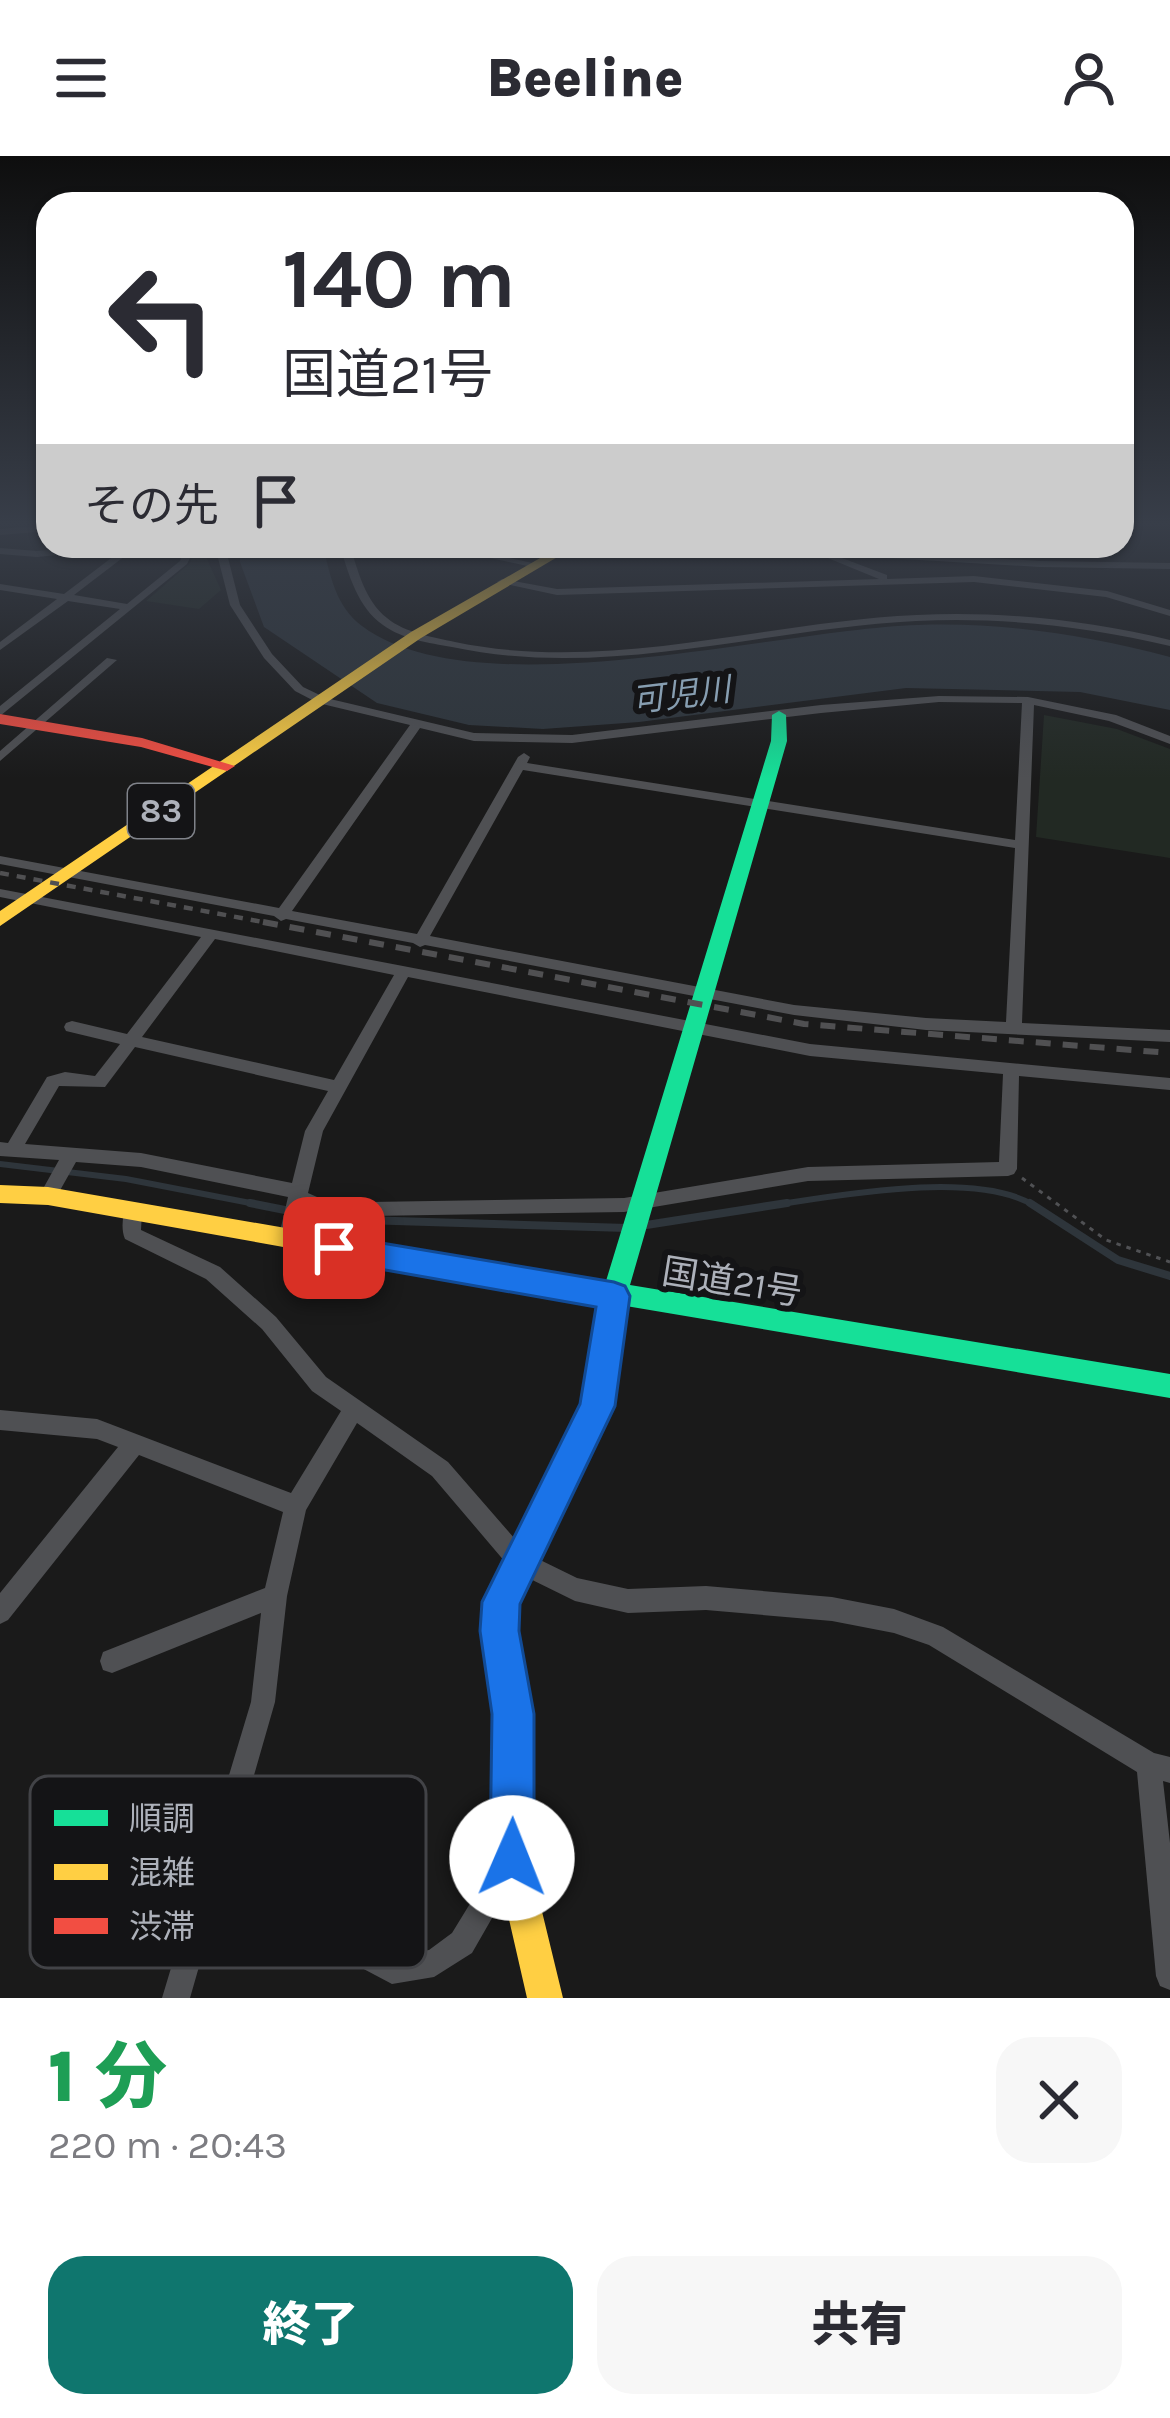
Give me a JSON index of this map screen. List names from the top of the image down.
{
  "streets": {
    "main road": ["83", "国道21号"]
  },
  "water": ["可児川"],
  "legend": ["順調", "混雑", "渋滞"],
  "page": {
    "header": "Beeline",
    "turn": ["140 m", "国道21号"],
    "then": "その先",
    "heading": ["1 分", "220 m · 20:43"],
    "buttons": ["終了", "共有"]
  }
}
